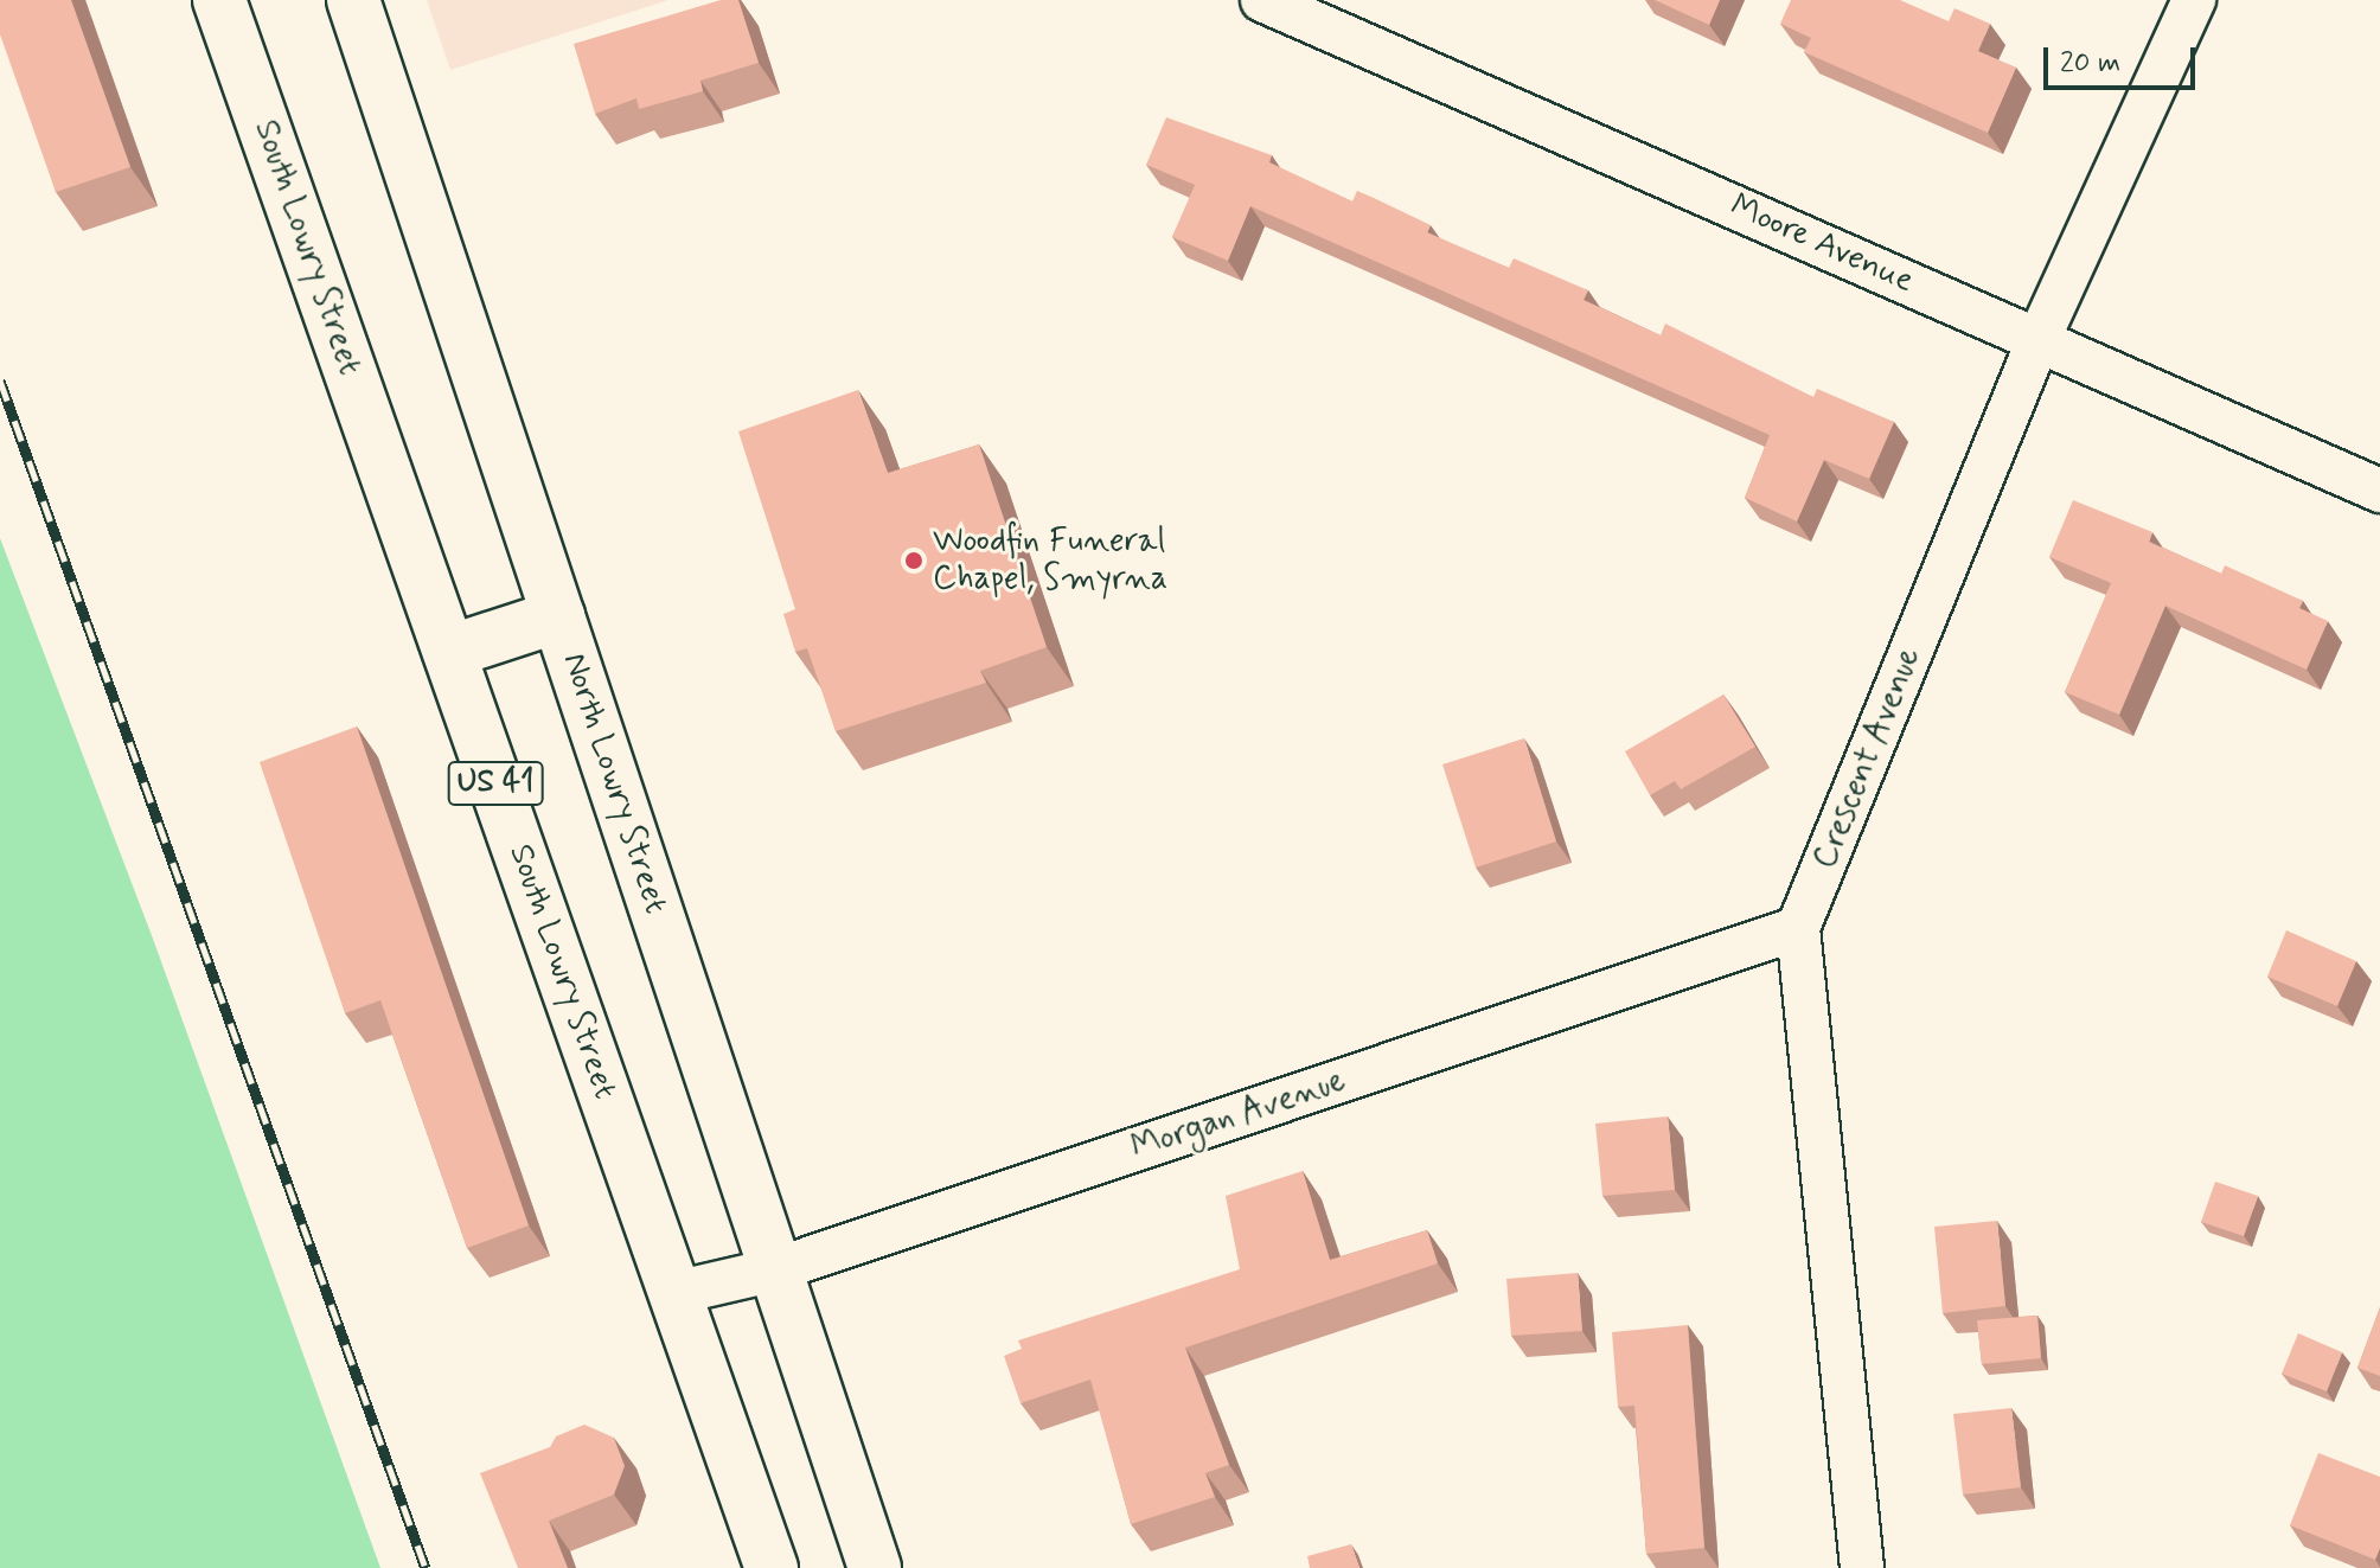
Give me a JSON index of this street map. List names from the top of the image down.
{
  "streets": {
    "main road": ["South Lowry Street", "US 41", "North Lowry Street"],
    "street": ["Moore Avenue", "Crescent Avenue", "Morgan Avenue"]
  },
  "crossings": [
    ["Moore Avenue", "Crescent Avenue"],
    ["South Lowry Street", "Morgan Avenue"],
    ["Crescent Avenue", "Morgan Avenue"],
    ["North Lowry Street", "Morgan Avenue"]
  ],
  "places": ["Woodfin Funeral Chapel, Smyrna"],
  "scale_bar": "20 m"
}
